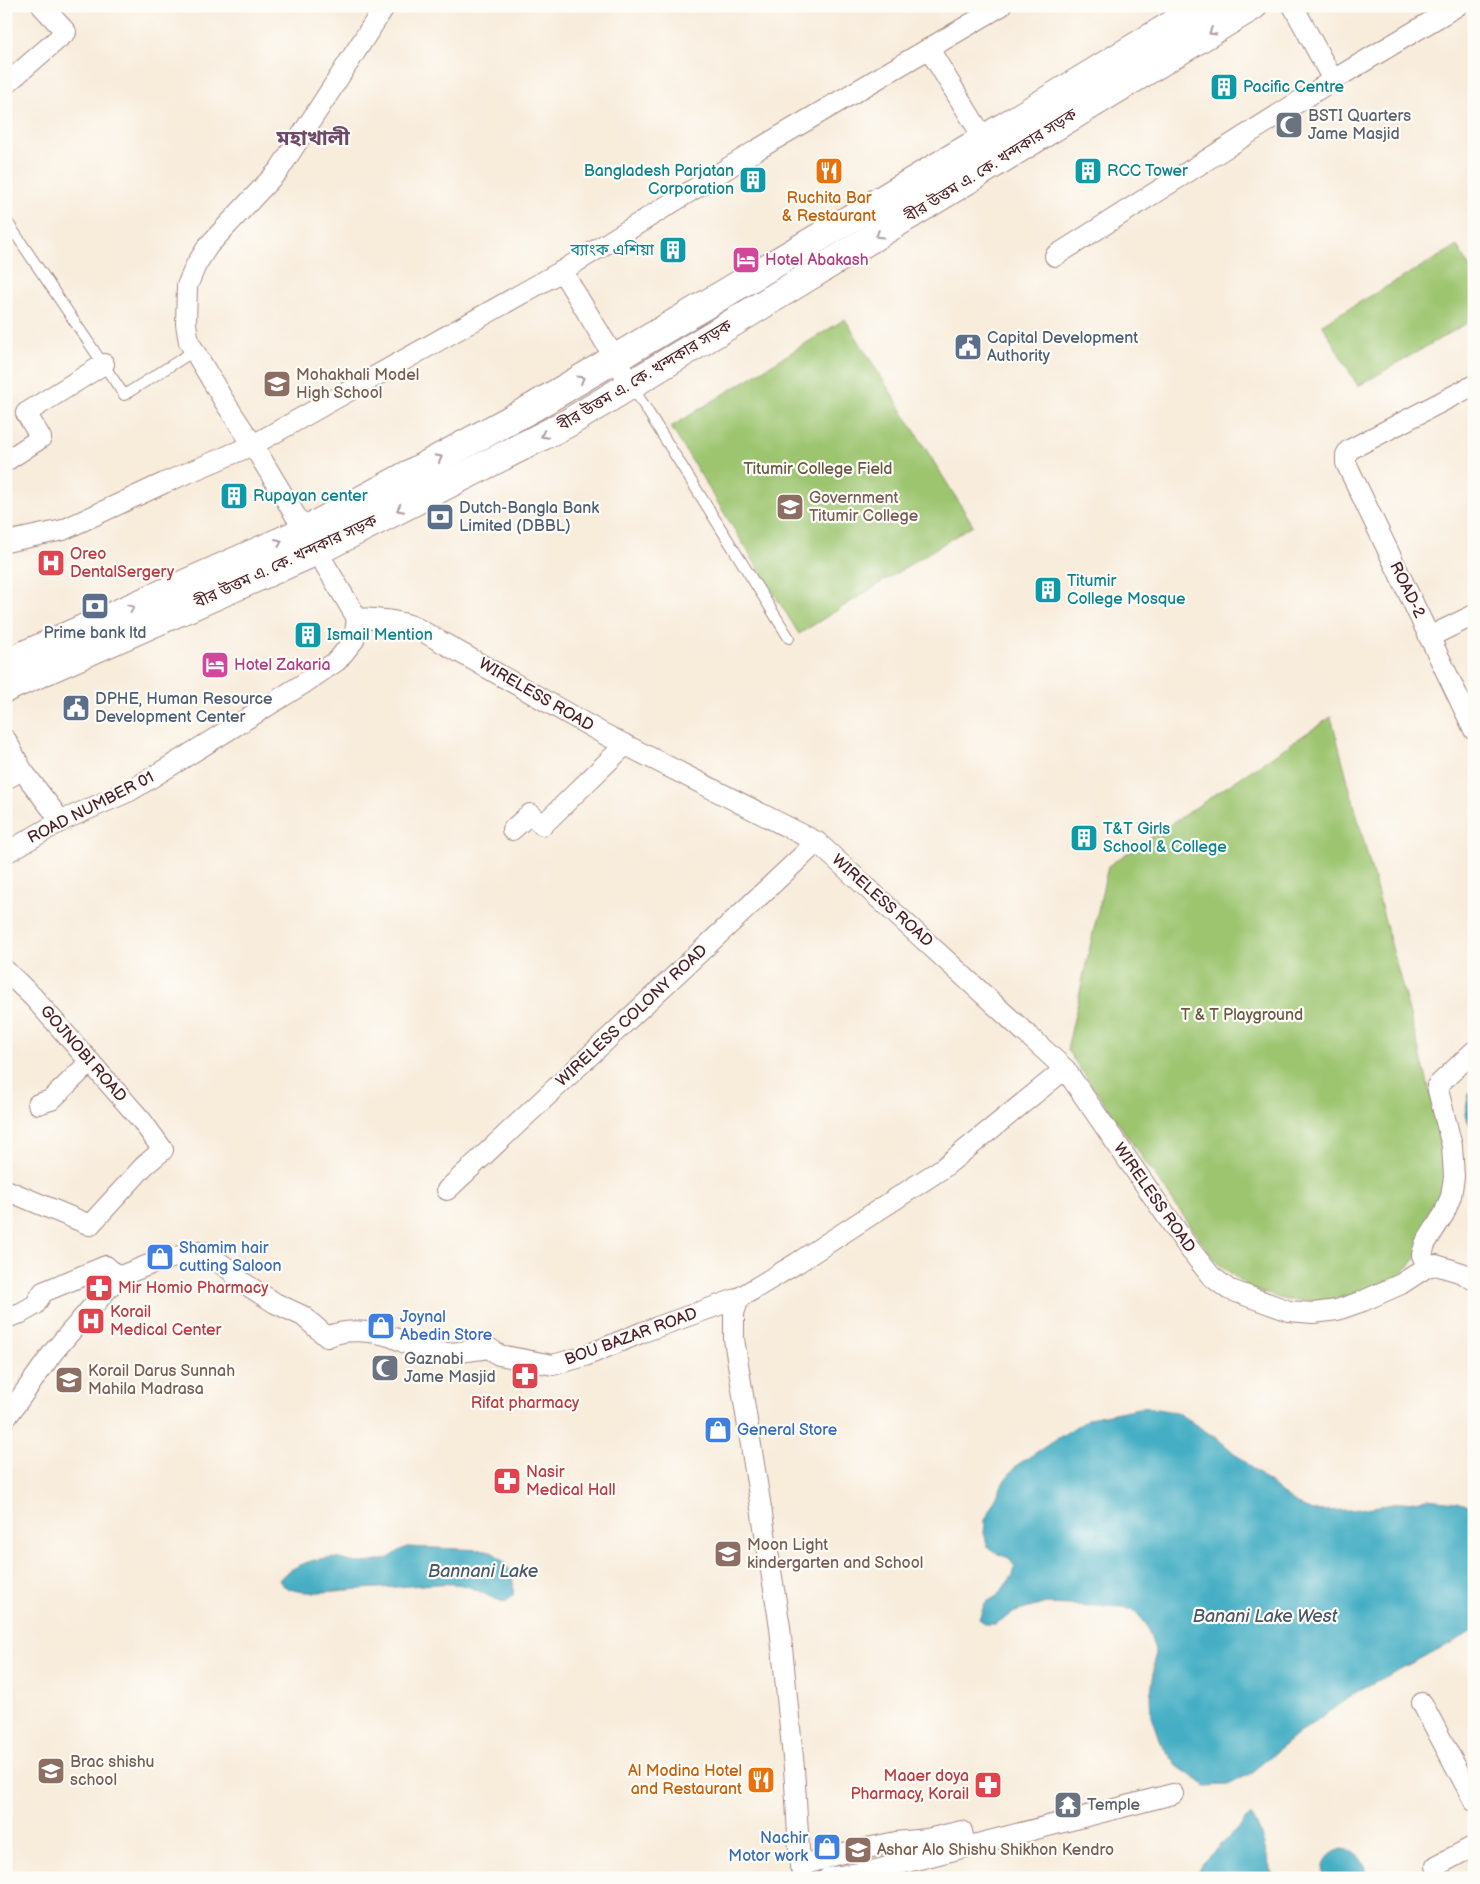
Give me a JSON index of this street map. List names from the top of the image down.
{
  "streets": {
    "main road": ["বীর উত্তম এ. কে. খন্দকার সড়ক"],
    "street": [
      "ROAD-2",
      "WIRELESS ROAD",
      "ROAD NUMBER 01",
      "WIRELESS COLONY ROAD",
      "GOJNOBI ROAD",
      "BOU BAZAR ROAD"
    ]
  },
  "crossings": [
    ["WIRELESS ROAD", "ROAD NUMBER 01"],
    ["WIRELESS ROAD", "WIRELESS COLONY ROAD"],
    ["WIRELESS ROAD", "BOU BAZAR ROAD"]
  ],
  "districts": ["মহাখালী"],
  "water": ["Bannani Lake", "Banani Lake West"],
  "parks": ["Titumir College Field", "T & T Playground"],
  "places": {
    "building": [
      "Pacific Centre",
      "RCC Tower",
      "Bangladesh Parjatan Corporation",
      "ব্যাংক এশিয়া",
      "Rupayan center",
      "Titumir College Mosque",
      "Ismail Mention",
      "T&T Girls School & College"
    ],
    "mosque": ["BSTI Quarters Jame Masjid", "Gaznabi Jame Masjid"],
    "restaurant": ["Ruchita Bar & Restaurant", "Al Modina Hotel and Restaurant"],
    "hotel": ["Hotel Abakash", "Hotel Zakaria"],
    "public building": ["Capital Development Authority", "DPHE, Human Resource Development Center"],
    "school or university": [
      "Mohakhali Model High School",
      "Government Titumir College",
      "Korail Darus Sunnah Mahila Madrasa",
      "Moon Light kindergarten and School",
      "Brac shishu school",
      "Ashar Alo Shishu Shikhon Kendro"
    ],
    "bank": ["Dutch-Bangla Bank Limited (DBBL)", "Prime bank ltd"],
    "hospital": ["Oreo DentalSergery", "Korail Medical Center"],
    "shop": [
      "Shamim hair cutting Saloon",
      "Joynal Abedin Store",
      "General Store",
      "Nachir Motor work"
    ],
    "pharmacy": [
      "Mir Homio Pharmacy",
      "Rifat pharmacy",
      "Nasir Medical Hall",
      "Maaer doya Pharmacy, Korail"
    ],
    "temple": ["Temple"]
  }
}
